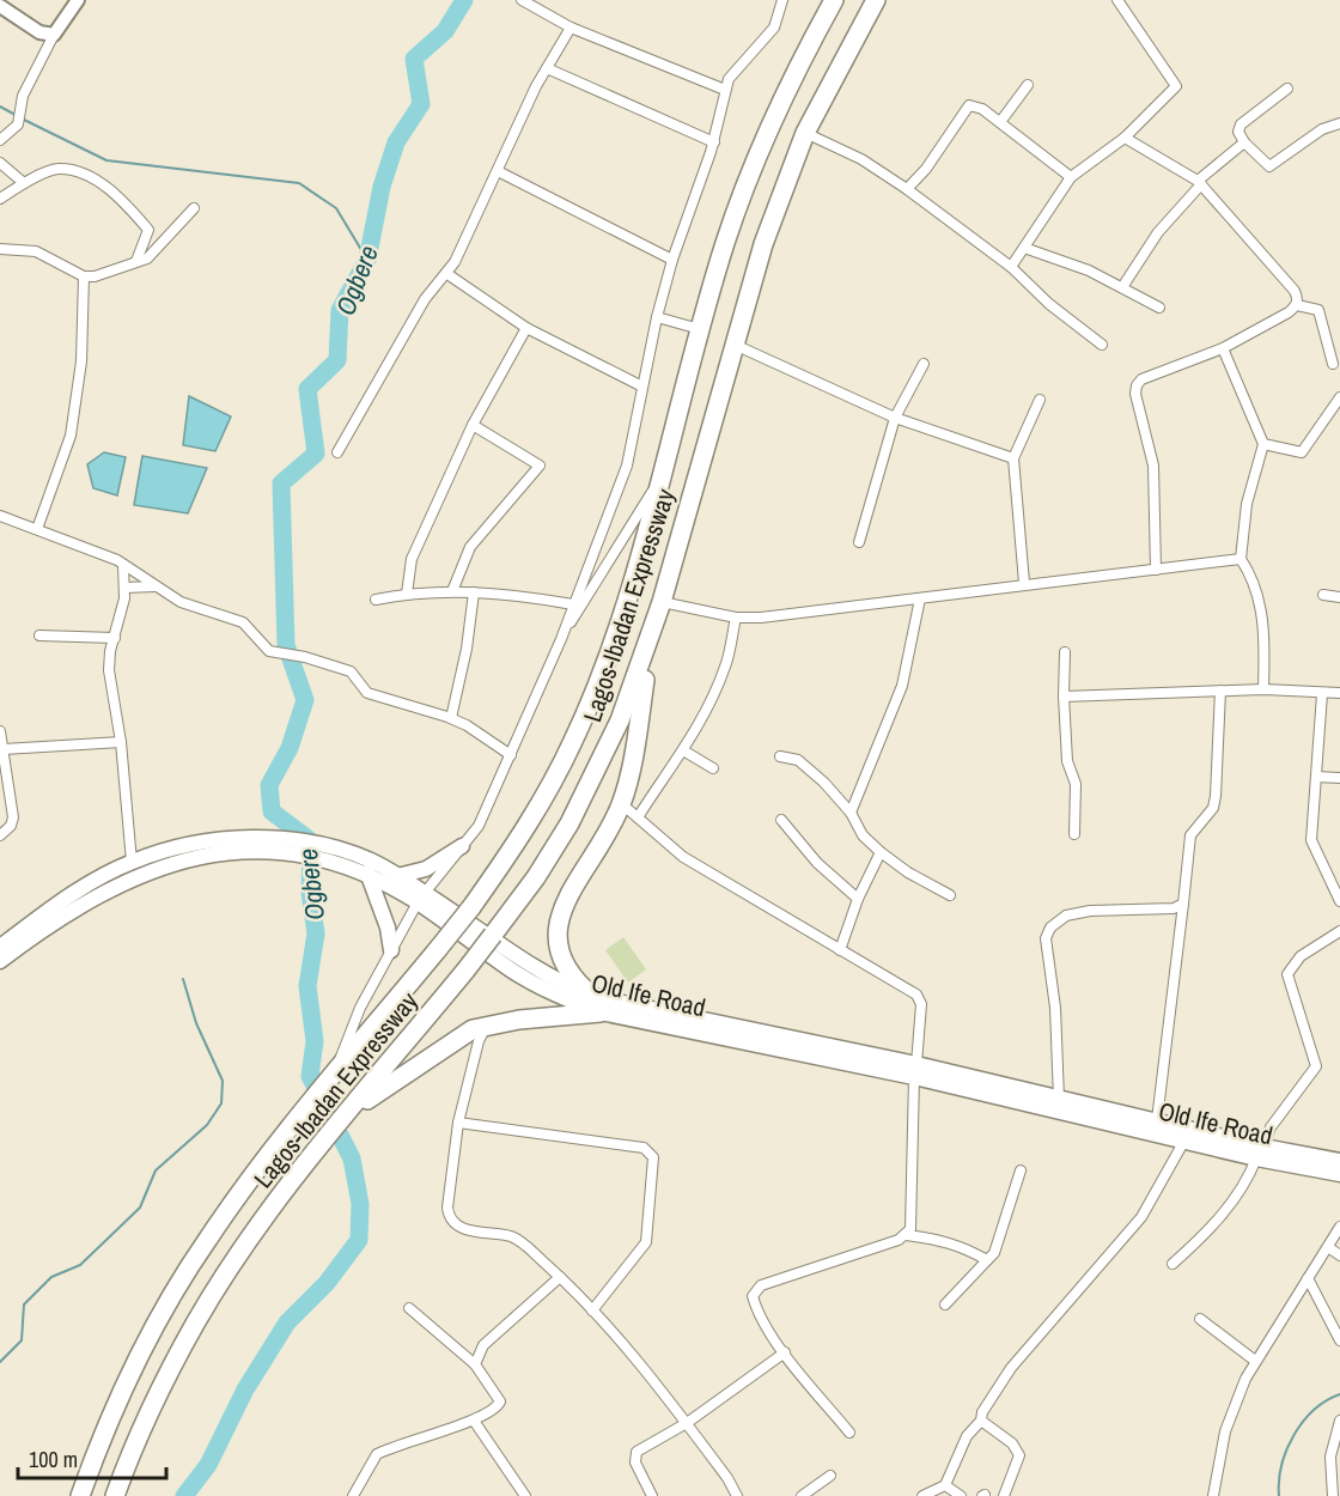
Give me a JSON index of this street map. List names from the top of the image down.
{
  "streets": {
    "highway": ["Lagos-Ibadan Expressway"],
    "main road": ["Old Ife Road"]
  },
  "water": ["Ogbere"],
  "scale_bar": "100 m"
}
